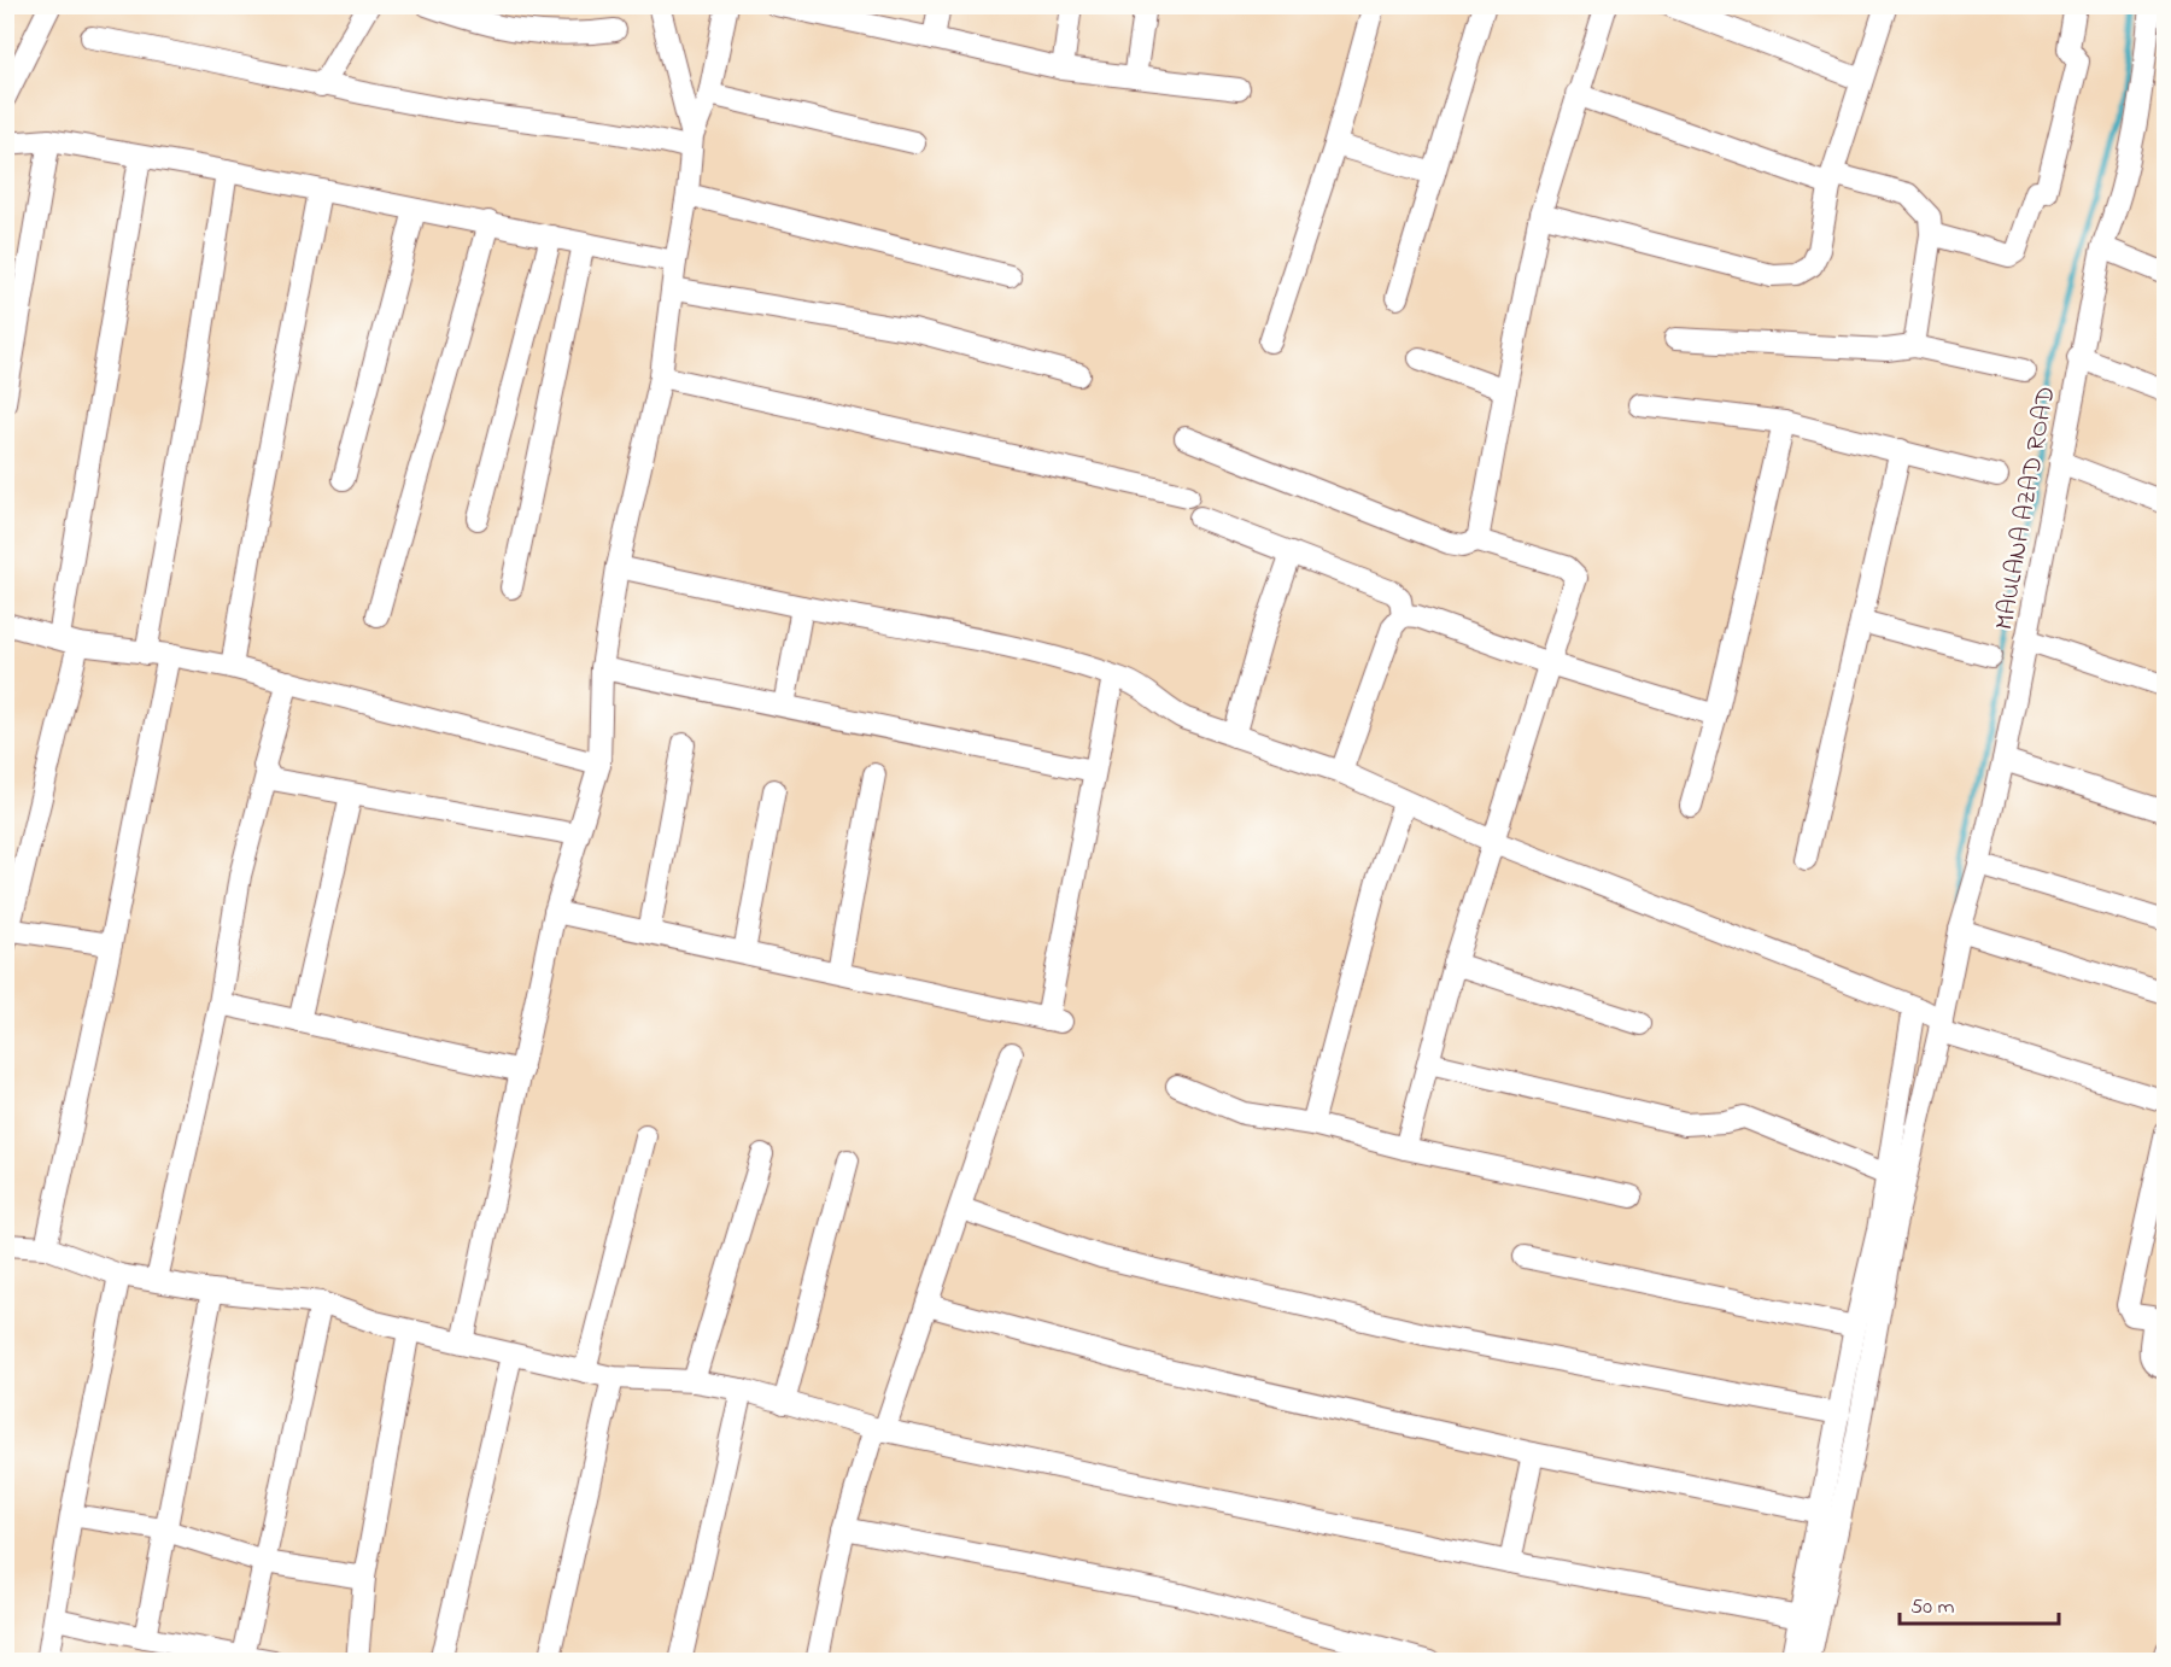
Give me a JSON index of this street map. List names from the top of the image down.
{
  "streets": {
    "street": ["MAULANA AZAD ROAD"]
  },
  "scale_bar": "50 m"
}
